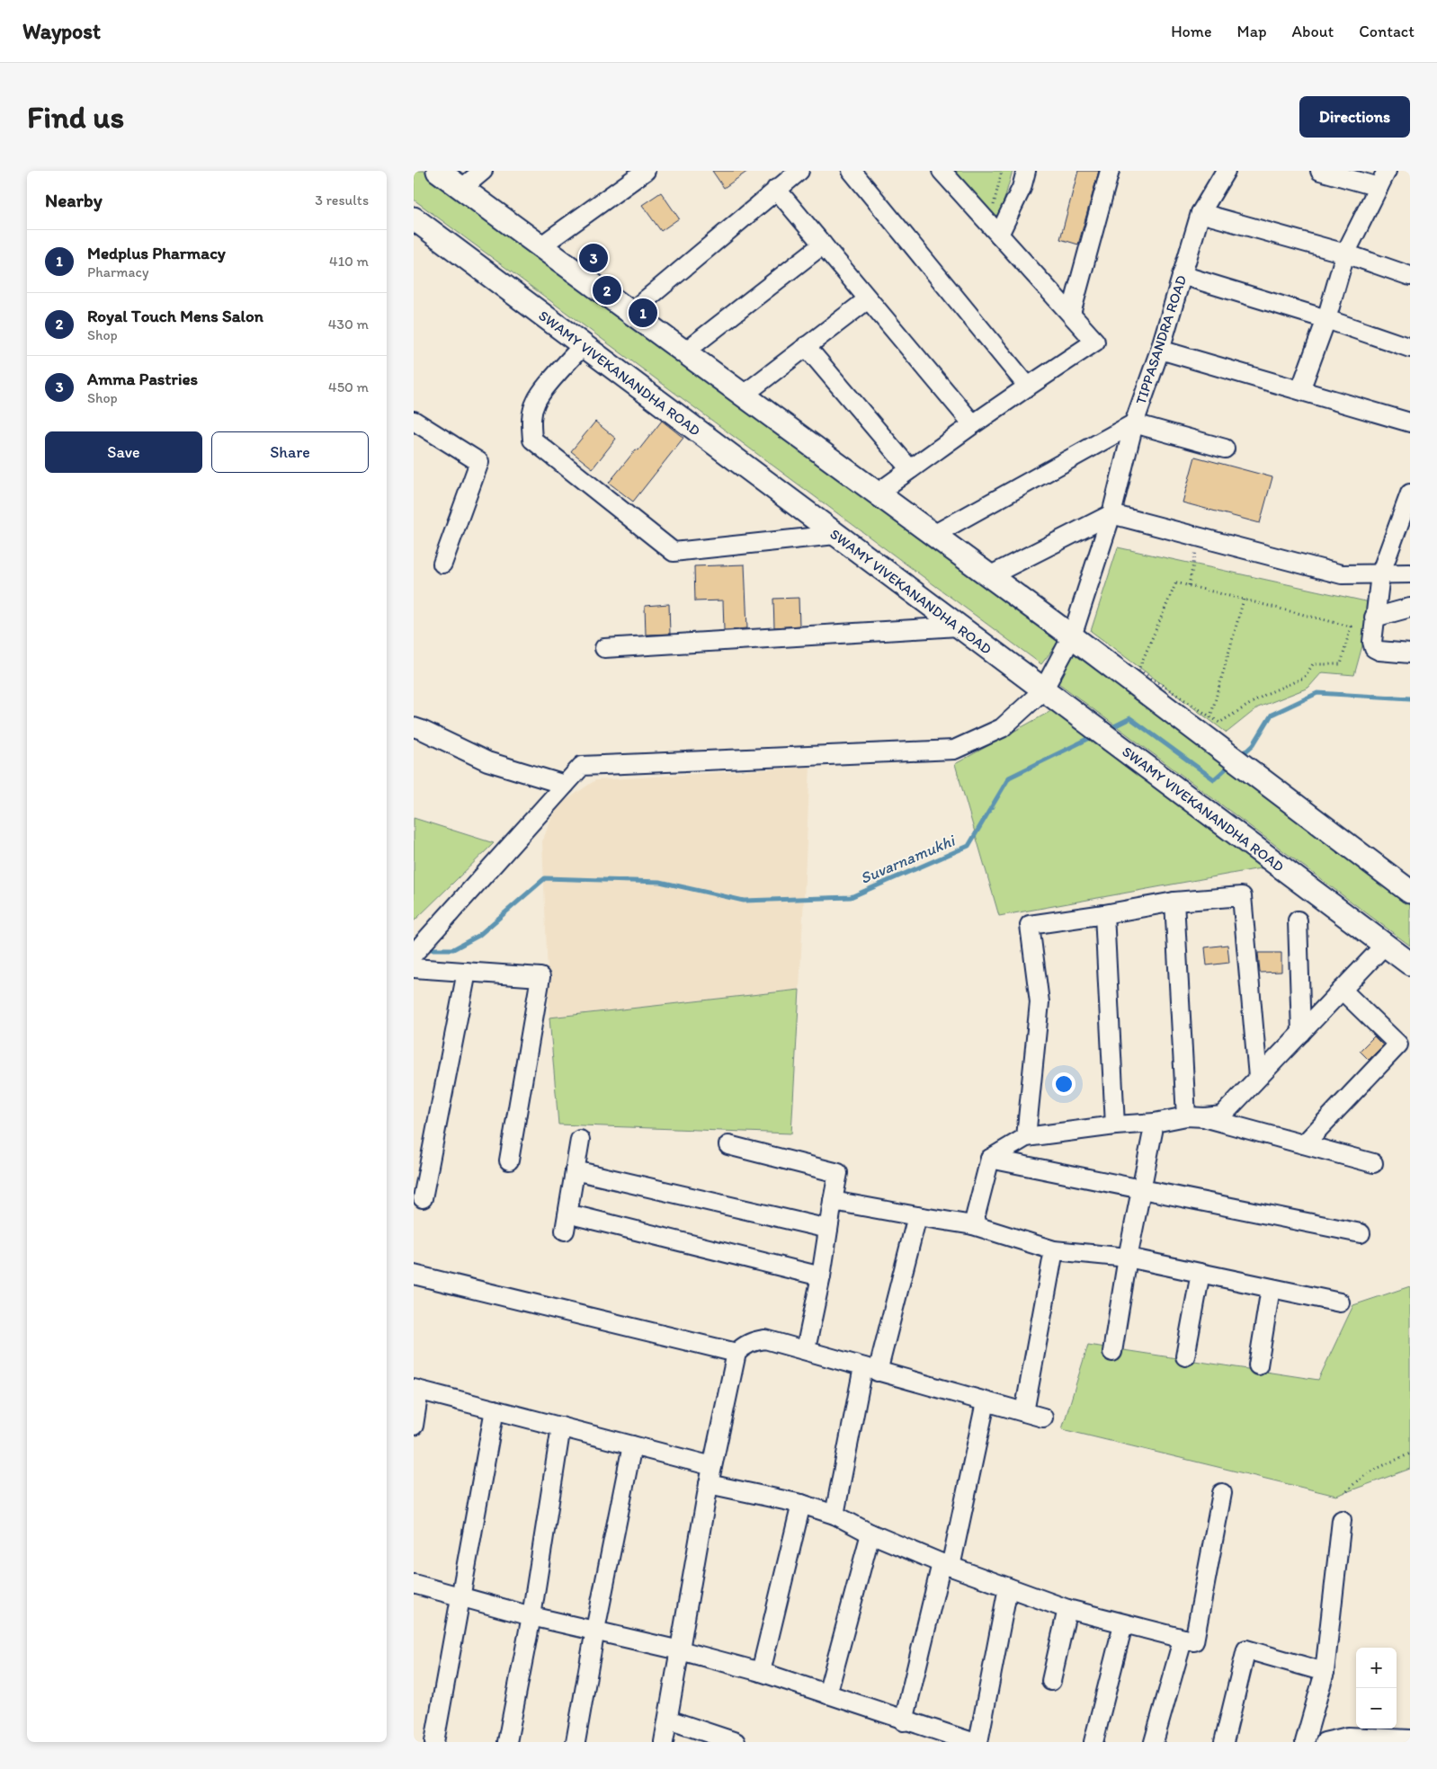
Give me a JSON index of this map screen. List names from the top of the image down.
{
  "streets": {
    "main road": ["SWAMY VIVEKANANDHA ROAD"],
    "street": ["TIPPASANDRA ROAD"]
  },
  "crossings": [
    ["TIPPASANDRA ROAD", "SWAMY VIVEKANANDHA ROAD"]
  ],
  "water": ["Suvarnamukhi"],
  "page": {
    "header": "Waypost",
    "nav": [
      "Home",
      "Map",
      "About",
      "Contact"
    ],
    "buttons": [
      "Directions",
      ["Save", "Share"]
    ],
    "title": "Find us",
    "heading": ["Nearby", "3 results"],
    "list": [
      {
        "mark": "1",
        "name": "Medplus Pharmacy",
        "note": "Pharmacy",
        "value": "410 m"
      },
      {
        "mark": "2",
        "name": "Royal Touch Mens Salon",
        "note": "Shop",
        "value": "430 m"
      },
      {
        "mark": "3",
        "name": "Amma Pastries",
        "note": "Shop",
        "value": "450 m"
      }
    ],
    "pins": ["3", "2", "1"],
    "map_buttons": ["+", "−"]
  }
}
